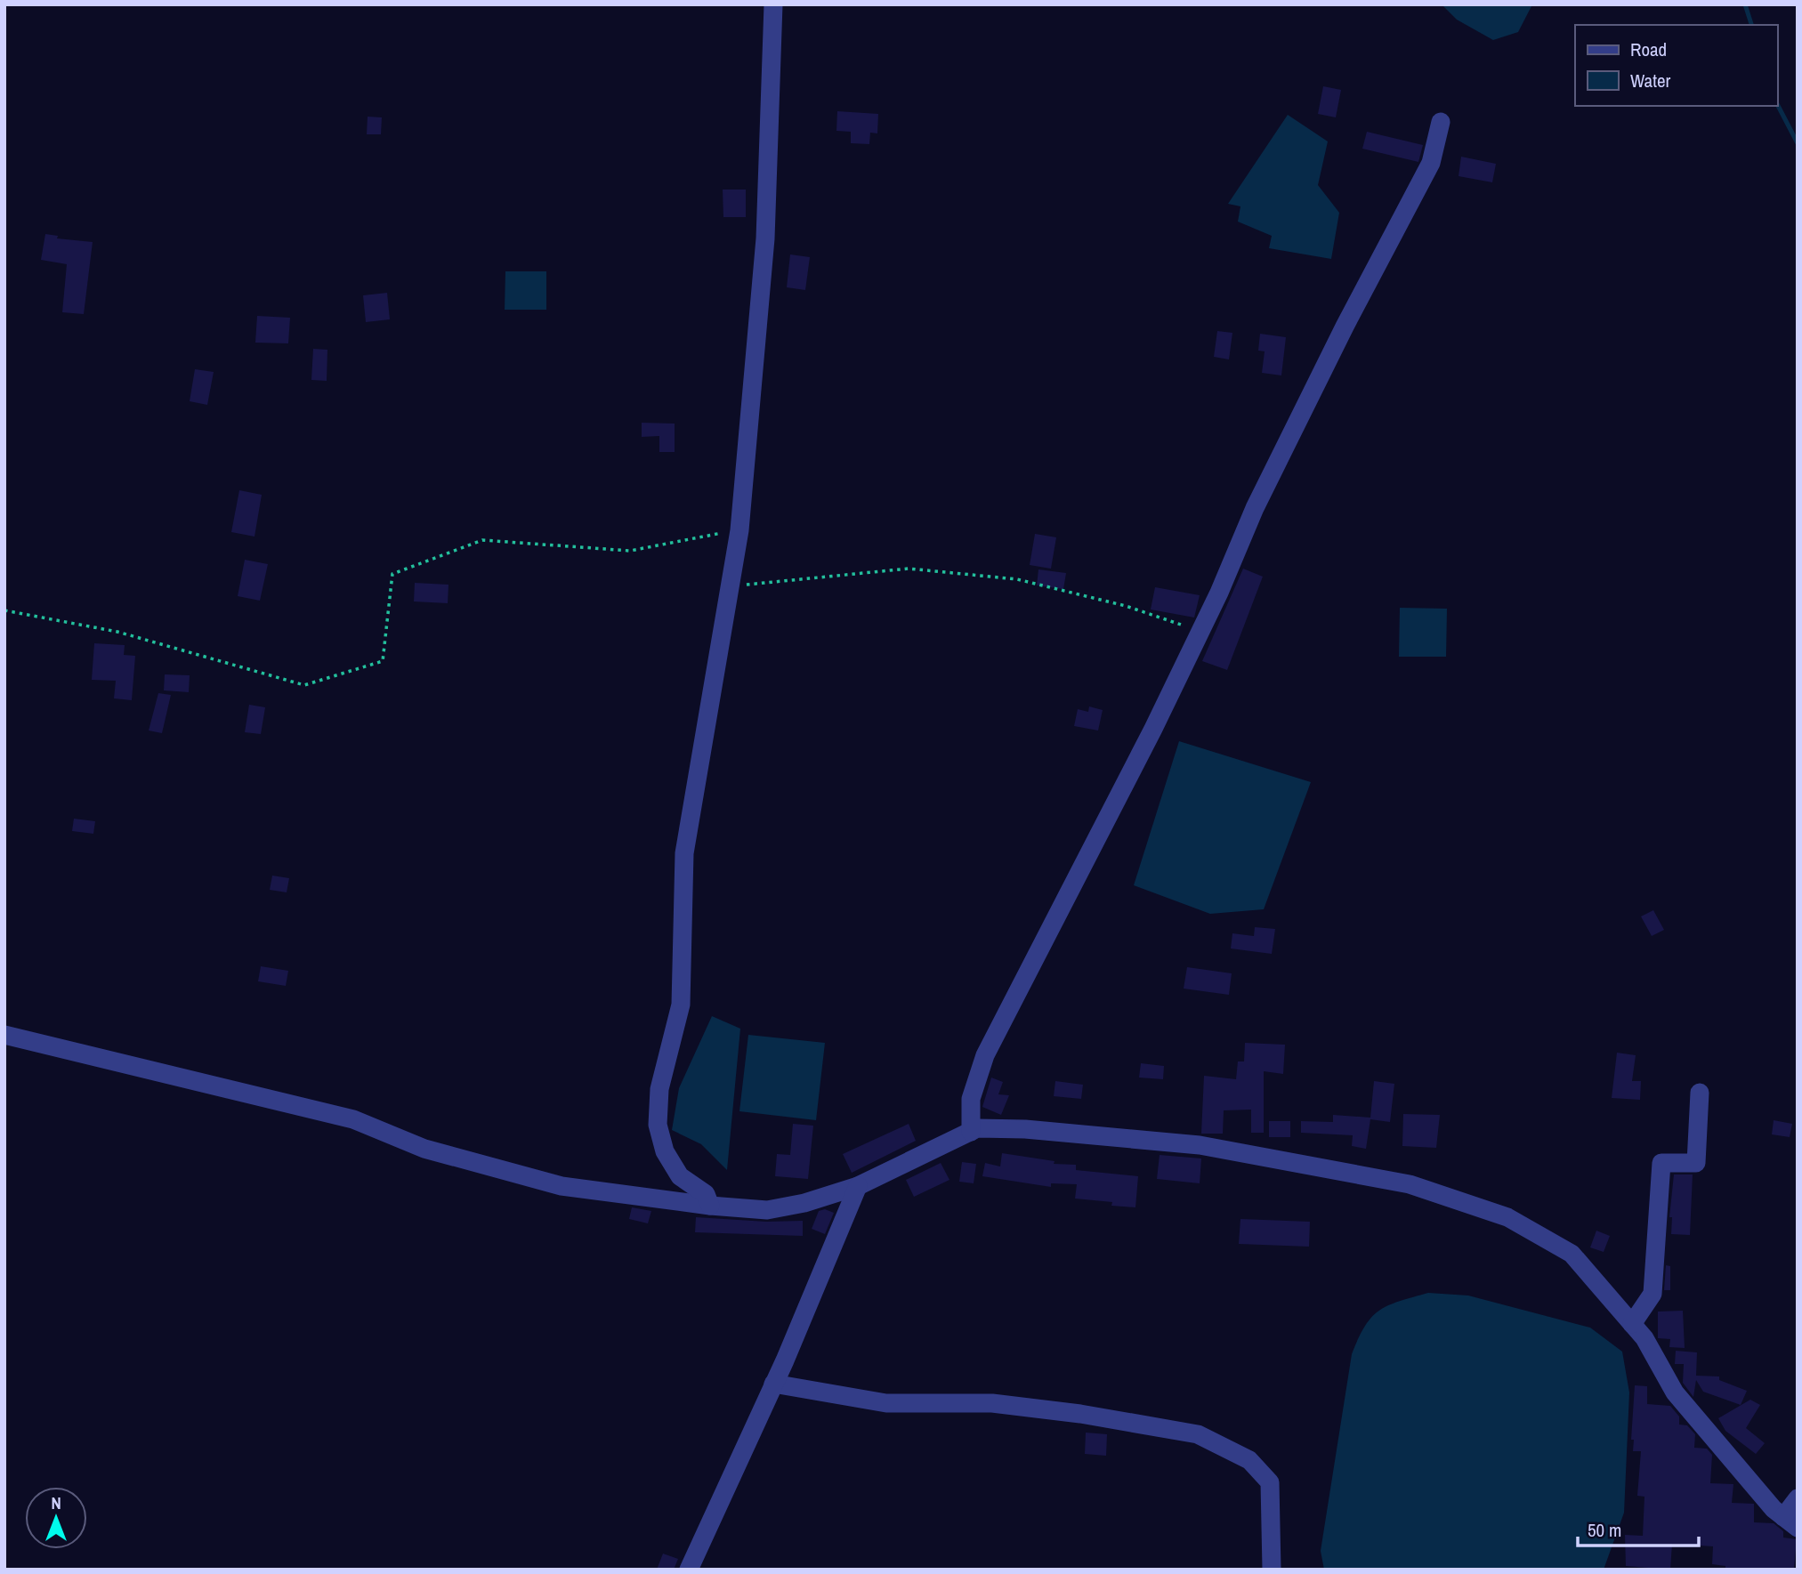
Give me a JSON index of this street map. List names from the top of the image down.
{
  "legend": ["Road", "Water"],
  "scale_bar": "50 m",
  "north": "top"
}
